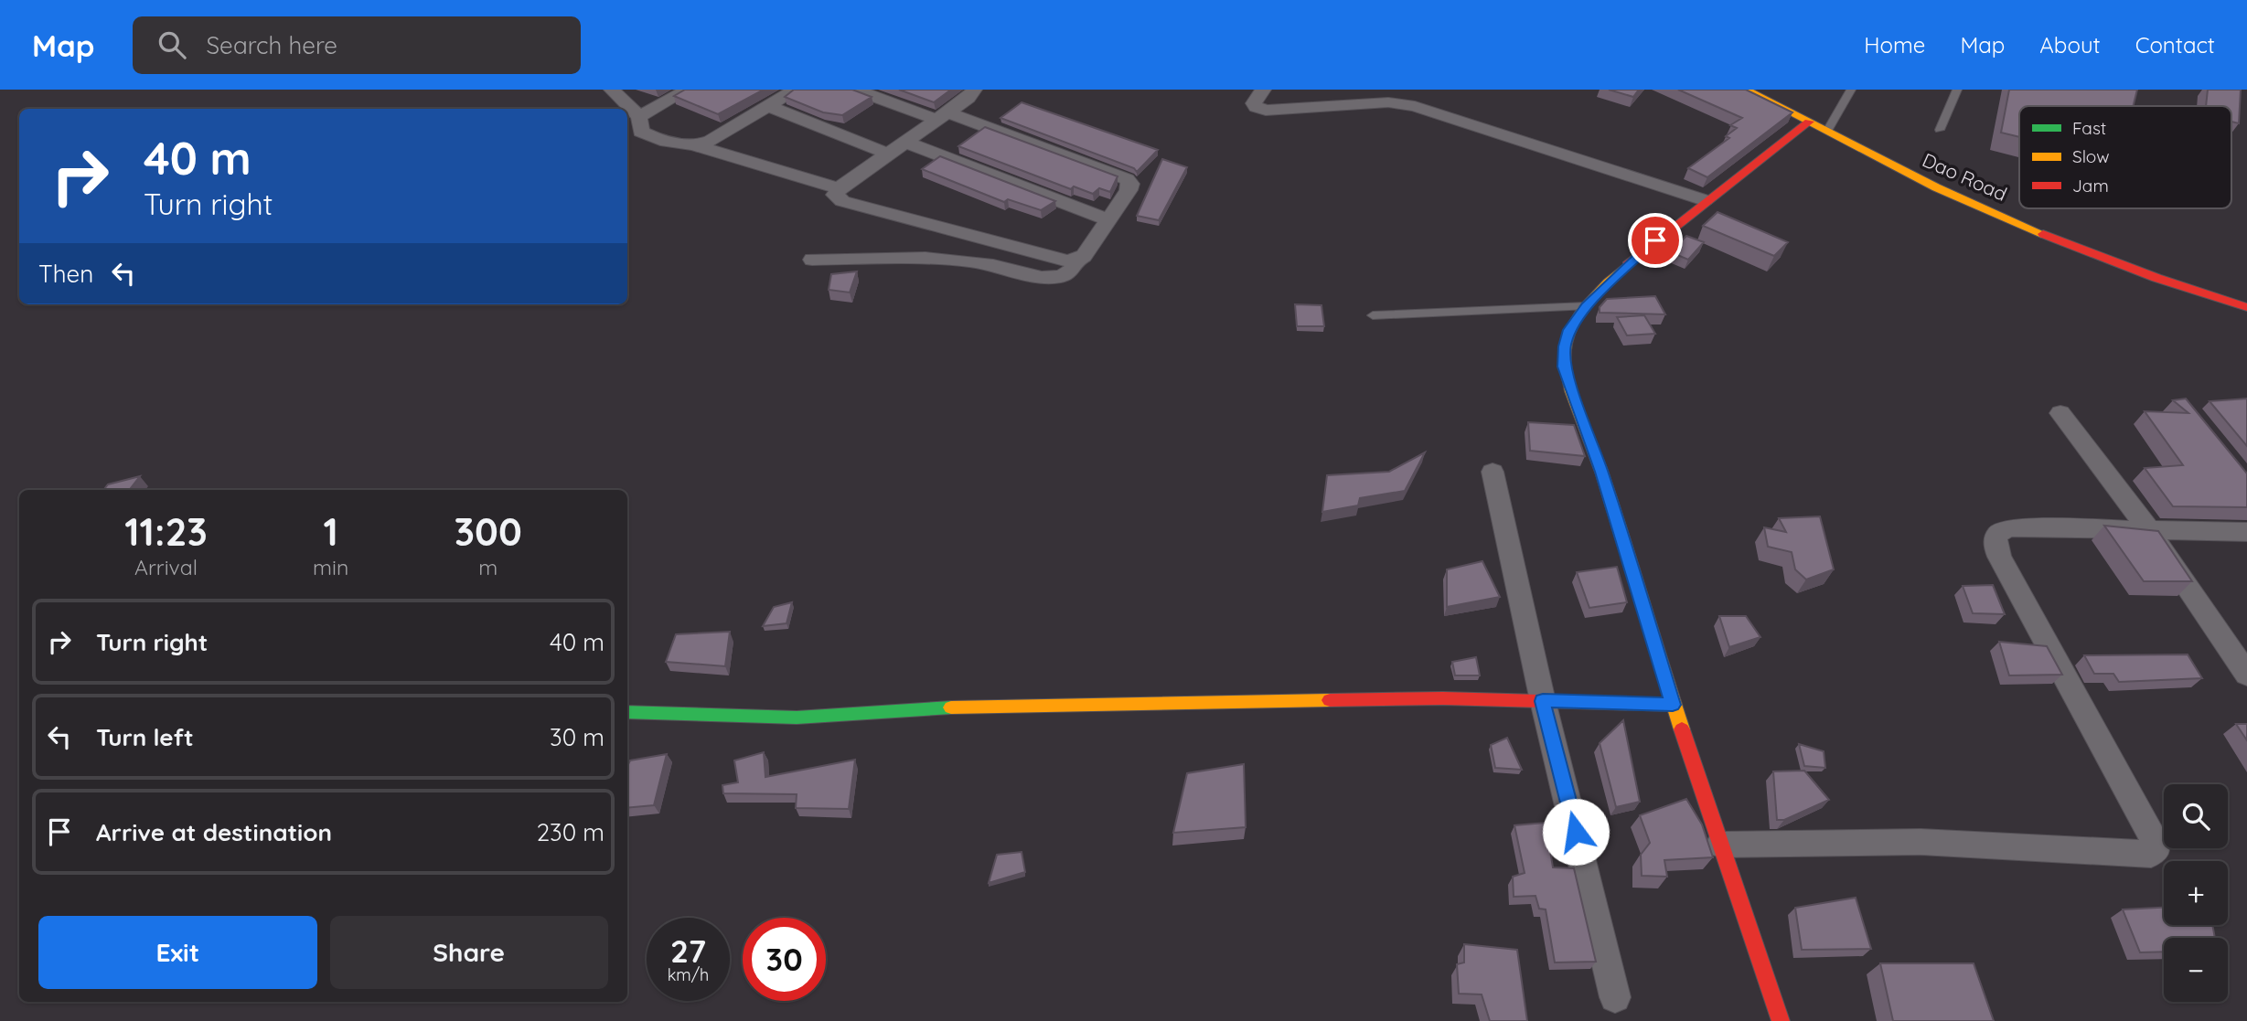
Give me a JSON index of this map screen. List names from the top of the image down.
{
  "streets": {
    "street": ["Dao Road"]
  },
  "legend": ["Fast", "Slow", "Jam"],
  "page": {
    "header": "Map",
    "search": "Search here",
    "nav": [
      "Home",
      "Map",
      "About",
      "Contact"
    ],
    "turn": ["40 m", "Turn right"],
    "then": "Then",
    "eta": [
      "11:23",
      "Arrival",
      "1",
      "min",
      "300",
      "m"
    ],
    "list": [
      {
        "name": "Turn right",
        "value": "40 m"
      },
      {
        "name": "Turn left",
        "value": "30 m"
      },
      {
        "name": "Arrive at destination",
        "value": "230 m"
      }
    ],
    "map_buttons": ["+", "−"],
    "buttons": ["Exit", "Share"],
    "speed": "27 km/h",
    "limit": "30"
  }
}
